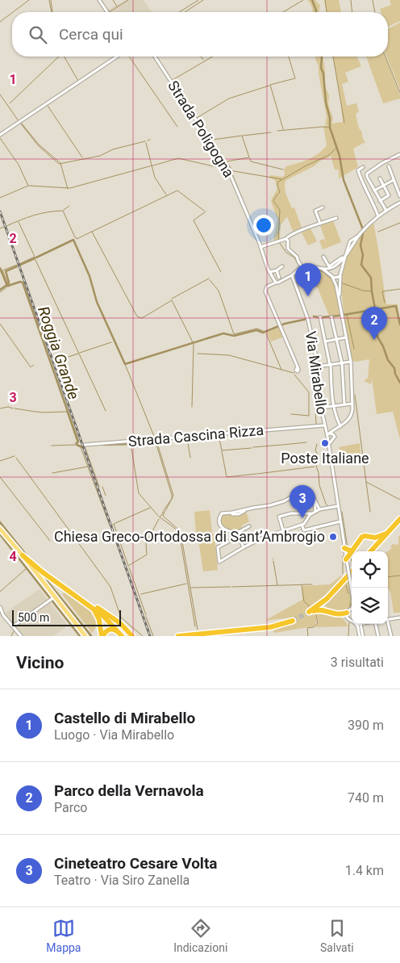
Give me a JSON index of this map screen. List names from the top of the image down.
{
  "streets": {
    "street": ["Strada Poligogna", "Via Mirabello", "Strada Cascina Rizza"]
  },
  "crossings": [
    ["Via Mirabello", "Strada Cascina Rizza"]
  ],
  "water": ["Roggia Grande"],
  "places": ["Poste Italiane", "Chiesa Greco-Ortodossa di Sant’Ambrogio"],
  "scale_bar": "500 m",
  "page": {
    "search": "Cerca qui",
    "pins": ["1", "2", "3"],
    "scale": "500 m",
    "heading": ["Vicino", "3 risultati"],
    "list": [
      {
        "mark": "1",
        "name": "Castello di Mirabello",
        "note": "Luogo · Via Mirabello",
        "value": "390 m"
      },
      {
        "mark": "2",
        "name": "Parco della Vernavola",
        "note": "Parco",
        "value": "740 m"
      },
      {
        "mark": "3",
        "name": "Cineteatro Cesare Volta",
        "note": "Teatro · Via Siro Zanella",
        "value": "1.4 km"
      }
    ],
    "nav": ["Mappa", "Indicazioni", "Salvati"]
  },
  "grid": {
    "rows": [
      "1",
      "2",
      "3",
      "4"
    ]
  }
}
